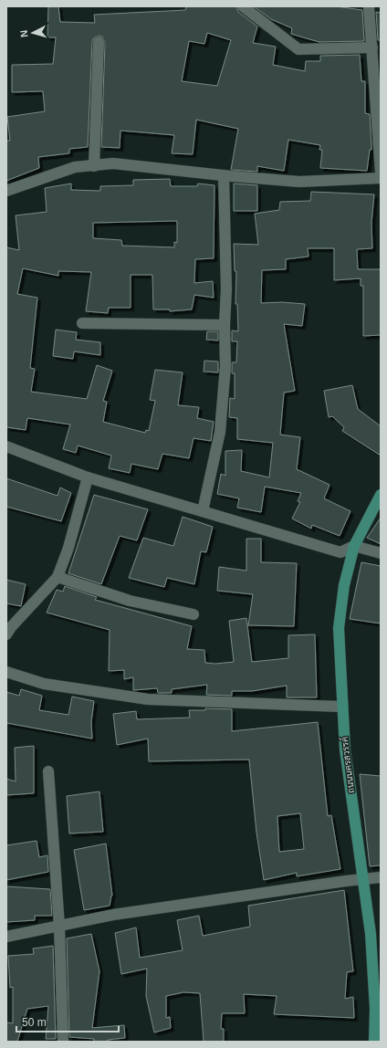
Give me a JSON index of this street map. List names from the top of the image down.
{
  "streets": {
    "main road": ["ถนนนครสวรรค์"]
  },
  "scale_bar": "50 m",
  "north": "left"
}
